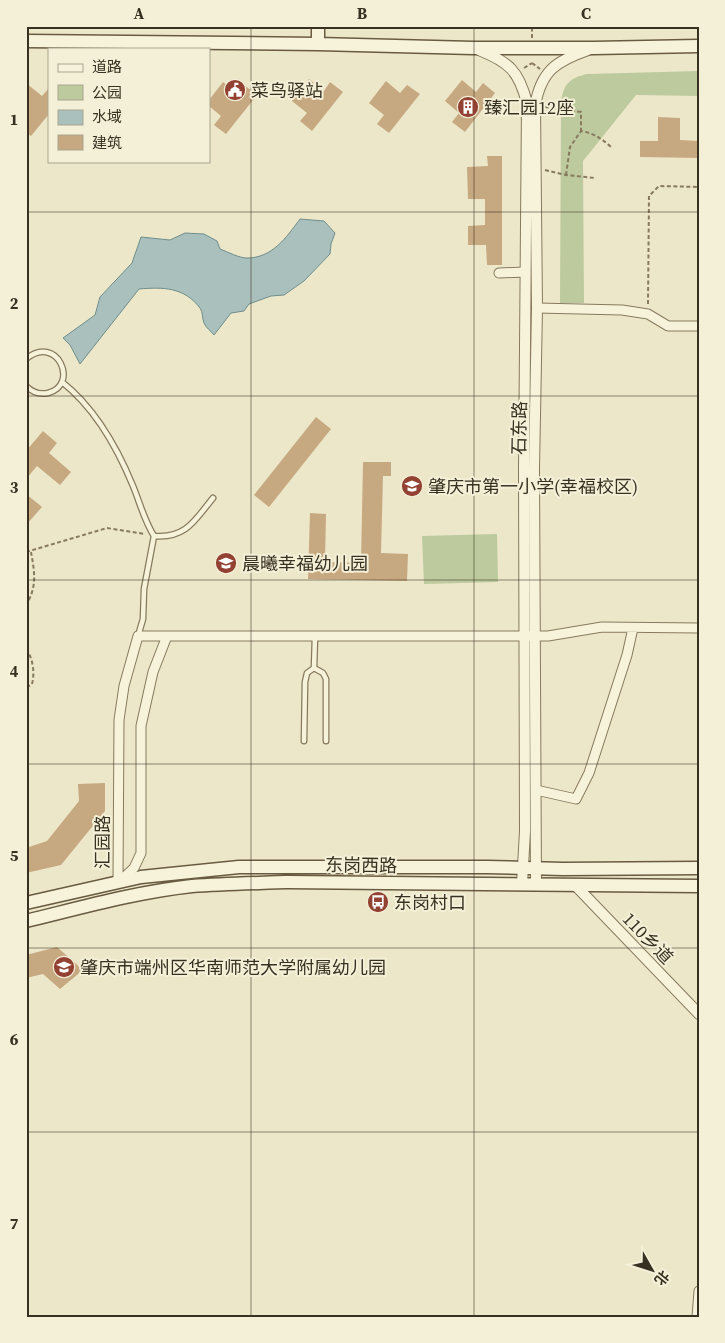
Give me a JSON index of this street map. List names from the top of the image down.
{
  "streets": {
    "main road": ["东岗西路"],
    "street": ["石东路", "汇园路", "110乡道"]
  },
  "crossings": [
    ["石东路", "东岗西路"],
    ["汇园路", "东岗西路"],
    ["东岗西路", "110乡道"]
  ],
  "places": {
    "public building": ["菜鸟驿站"],
    "building": ["臻汇园12座"],
    "school or university": ["肇庆市第一小学(幸福校区)", "晨曦幸福幼儿园", "肇庆市端州区华南师范大学附属幼儿园"],
    "bus stop": ["东岗村口"]
  },
  "legend": [
    "道路",
    "公园",
    "水域",
    "建筑"
  ],
  "north": "bottom right",
  "grid": {
    "columns": ["A", "B", "C"],
    "rows": [
      "1",
      "2",
      "3",
      "4",
      "5",
      "6",
      "7"
    ]
  }
}
